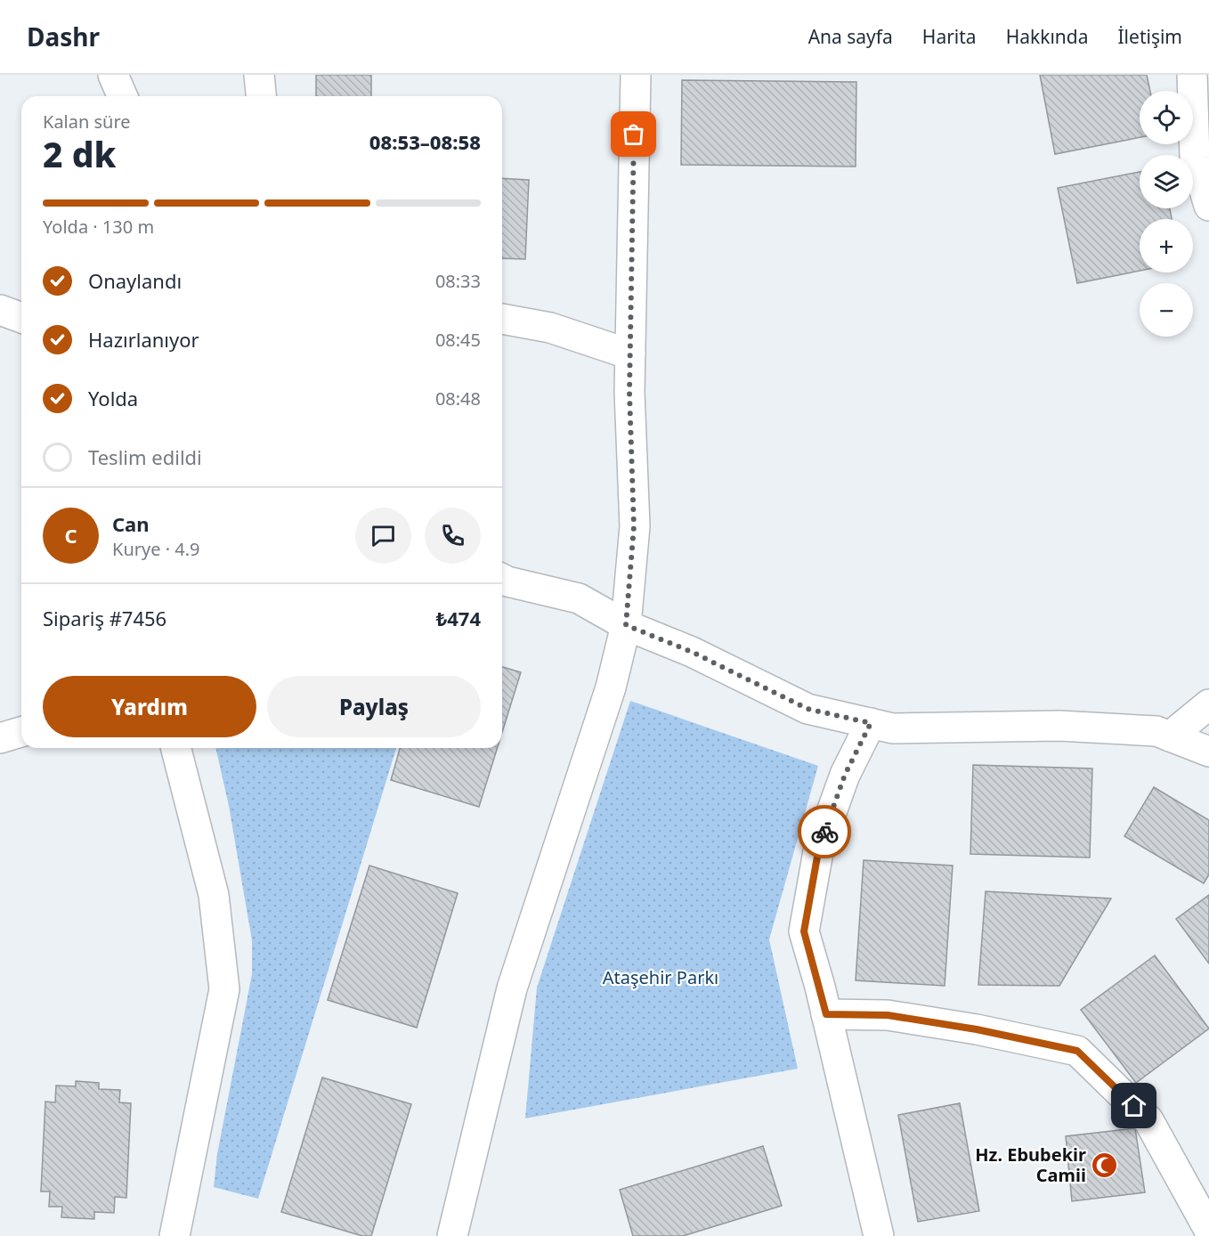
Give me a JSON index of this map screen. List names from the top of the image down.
{
  "parks": ["Ataşehir Parkı"],
  "places": {
    "mosque": ["Hz. Ebubekir Camii"]
  },
  "page": {
    "header": "Dashr",
    "nav": [
      "Ana sayfa",
      "Harita",
      "Hakkında",
      "İletişim"
    ],
    "map_buttons": ["+", "−"],
    "heading": ["2 dk", "Kalan süre", "08:53–08:58"],
    "panel": [
      "Can",
      "Kurye · 4.9",
      "Sipariş #7456",
      "₺474"
    ],
    "bar": "Yolda · 130 m",
    "list": [
      ["Onaylandı", "08:33"],
      ["Hazırlanıyor", "08:45"],
      ["Yolda", "08:48"],
      "Teslim edildi"
    ],
    "round": "C",
    "buttons": ["Yardım", "Paylaş"]
  }
}
